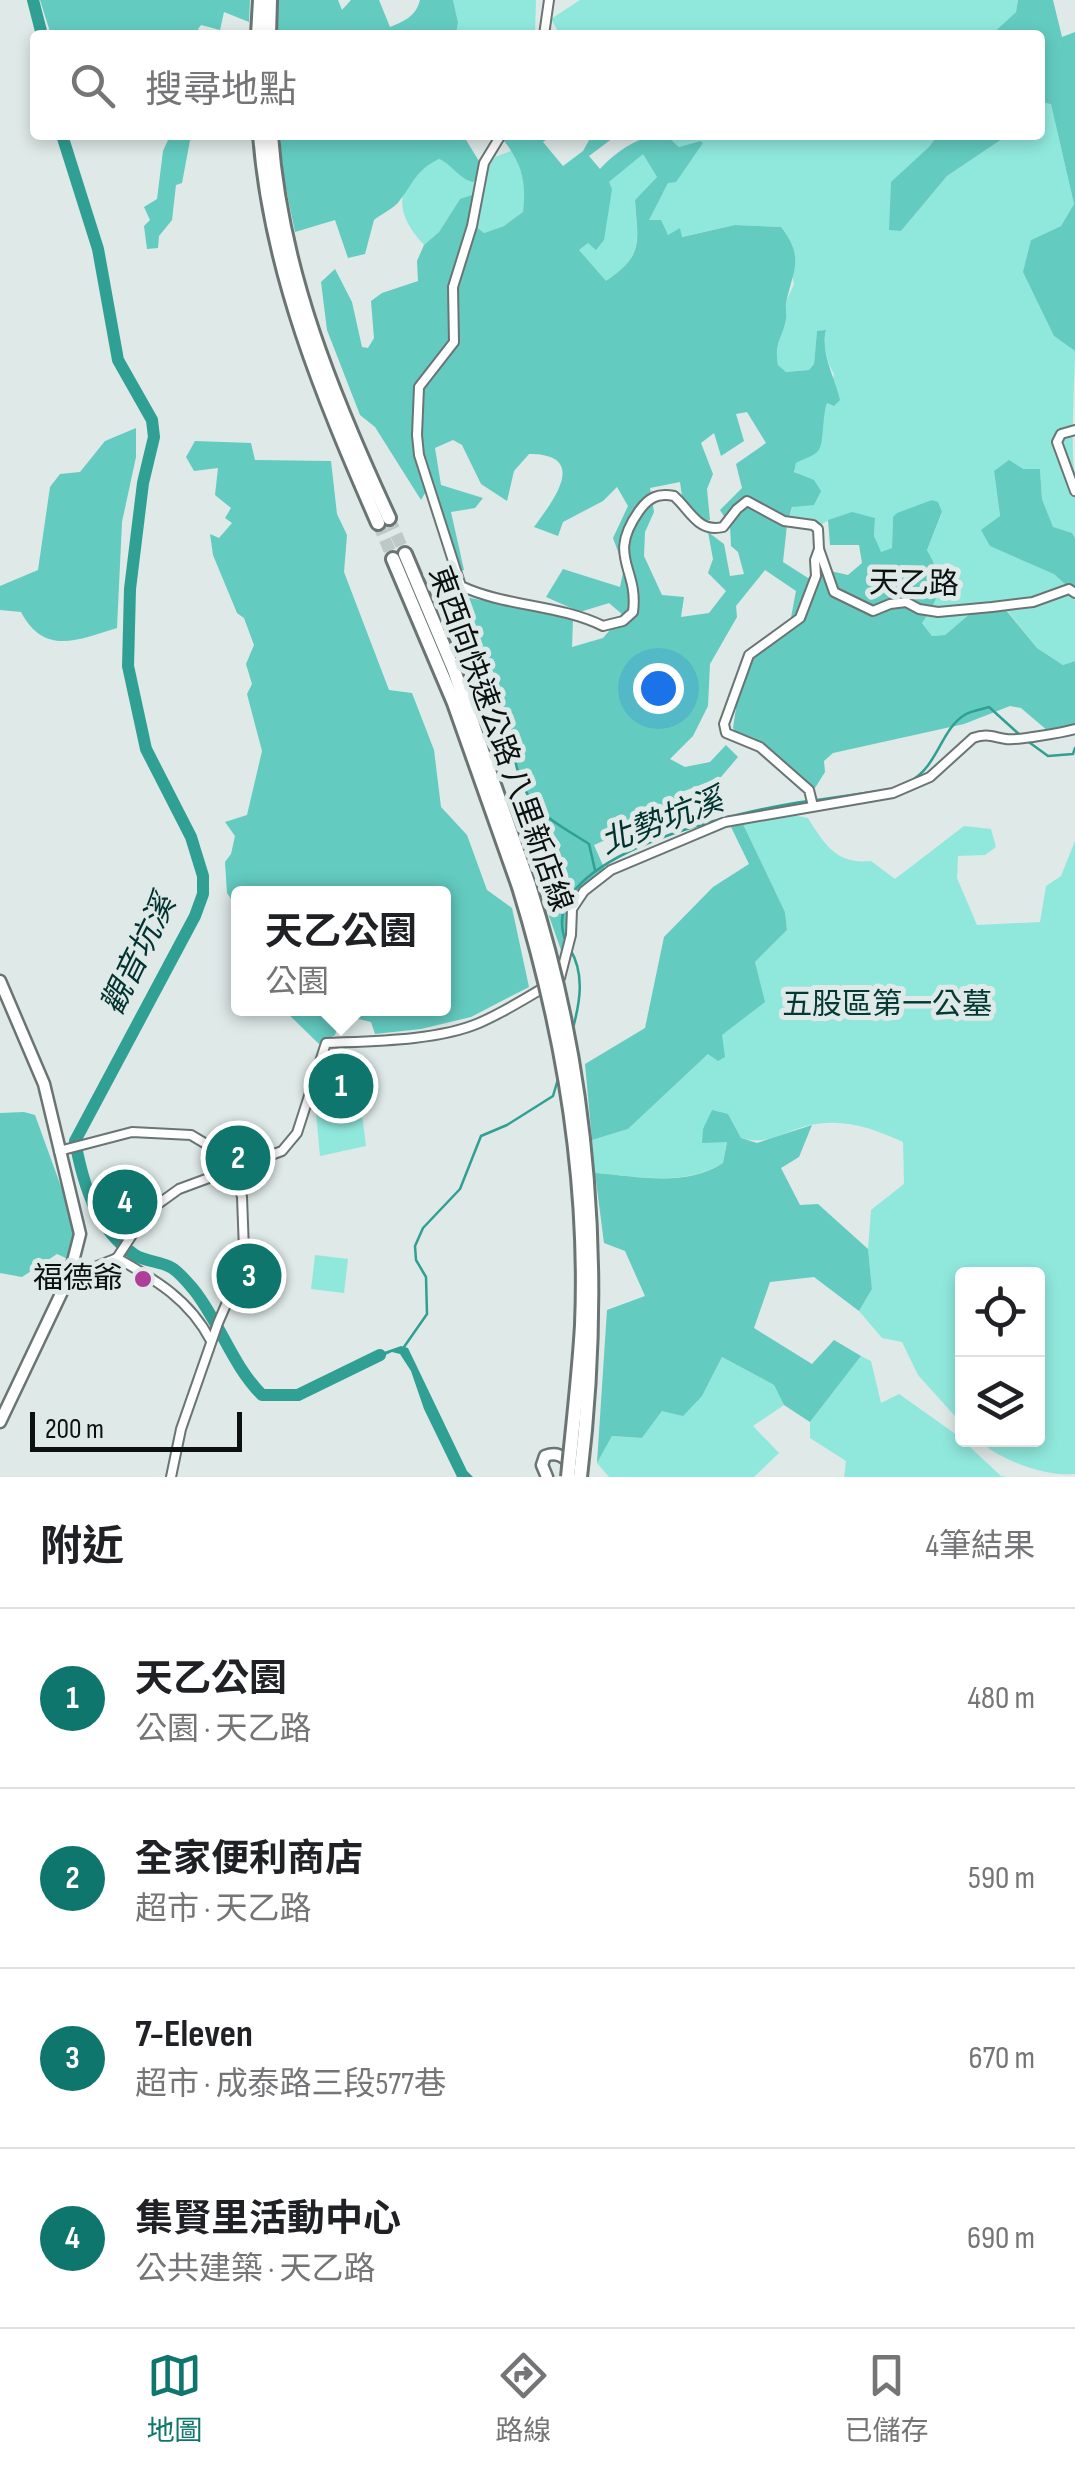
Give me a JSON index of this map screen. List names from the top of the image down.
{
  "streets": {
    "highway": ["東西向快速公路 八里新店線"],
    "street": ["天乙路"]
  },
  "water": ["北勢坑溪", "觀音坑溪"],
  "parks": ["五股區第一公墓"],
  "places": ["福德爺"],
  "scale_bar": "200 m",
  "page": {
    "search": "搜尋地點",
    "popup": ["天乙公園", "公園"],
    "pins": [
      "1",
      "2",
      "4",
      "3"
    ],
    "scale": "200 m",
    "heading": ["附近", "4筆結果"],
    "list": [
      {
        "mark": "1",
        "name": "天乙公園",
        "note": "公園 · 天乙路",
        "value": "480 m"
      },
      {
        "mark": "2",
        "name": "全家便利商店",
        "note": "超市 · 天乙路",
        "value": "590 m"
      },
      {
        "mark": "3",
        "name": "7-Eleven",
        "note": "超市 · 成泰路三段577巷",
        "value": "670 m"
      },
      {
        "mark": "4",
        "name": "集賢里活動中心",
        "note": "公共建築 · 天乙路",
        "value": "690 m"
      }
    ],
    "nav": ["地圖", "路線", "已儲存"]
  }
}
